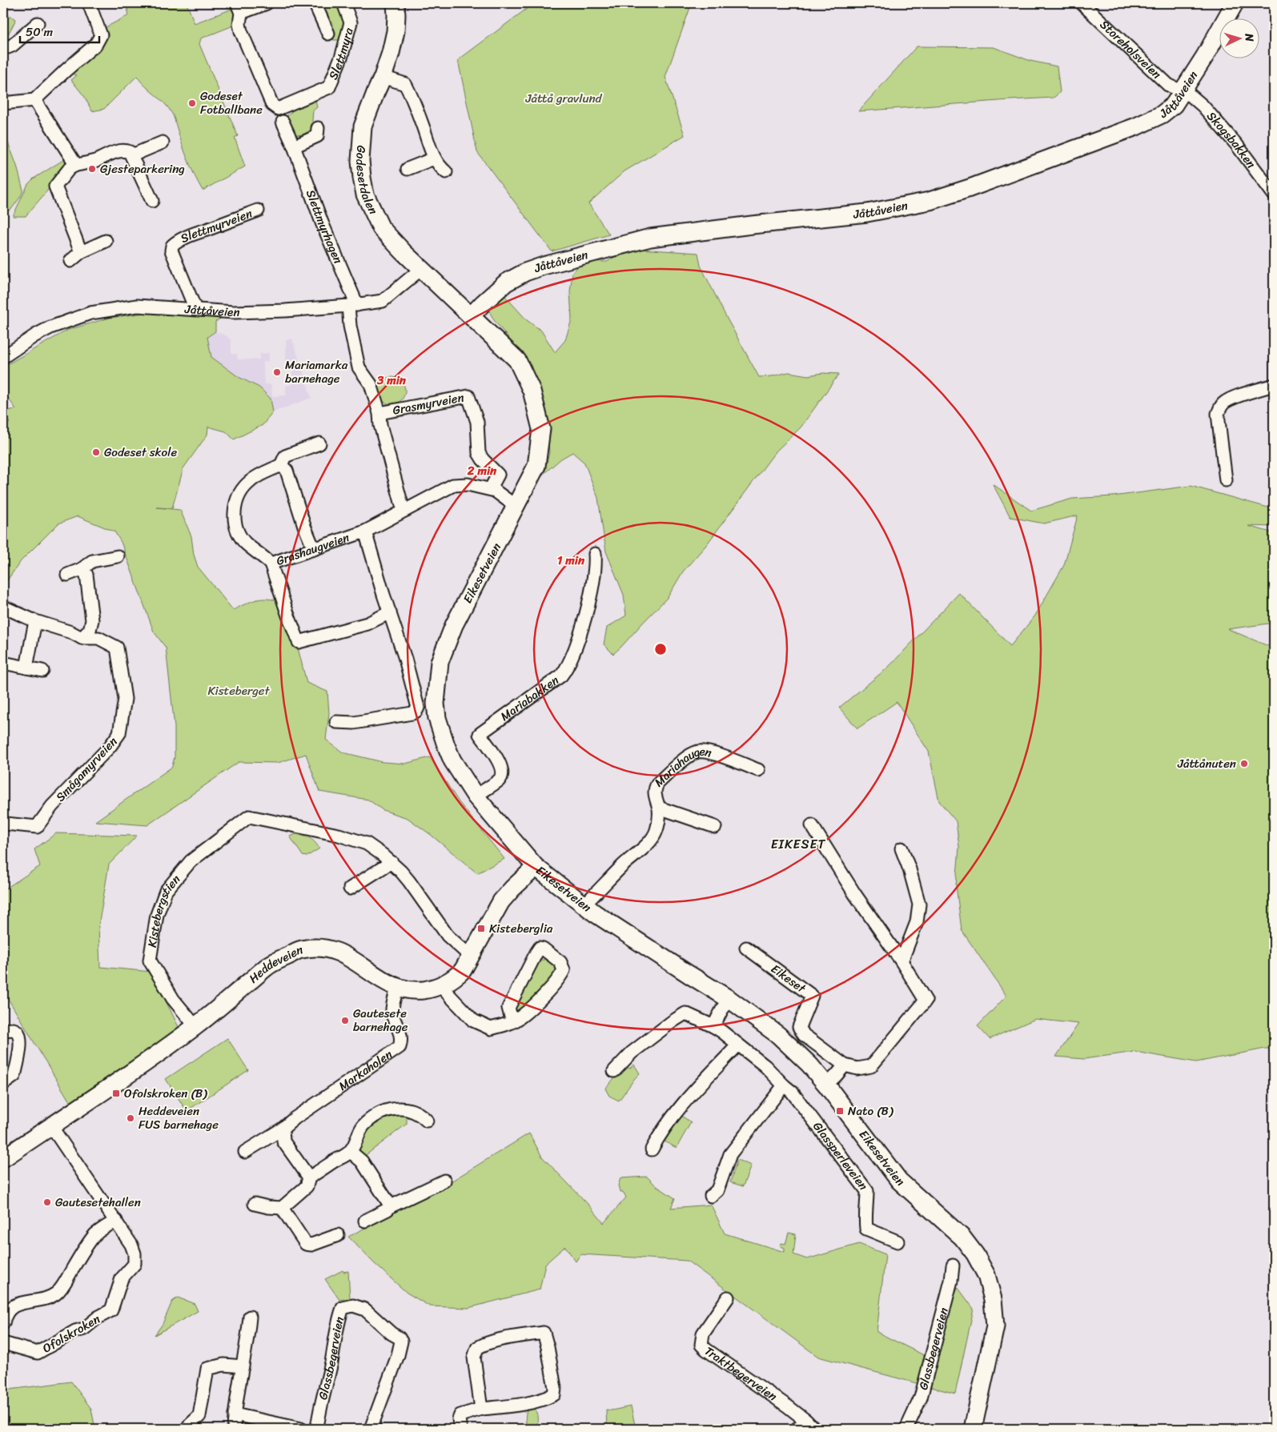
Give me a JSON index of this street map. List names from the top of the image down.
{
  "streets": {
    "main road": [
      "Jåttåveien",
      "Godesetdalen",
      "Eikesetveien",
      "Heddeveien"
    ],
    "street": [
      "Storeholsveien",
      "Slettmyra",
      "Skogsbakken",
      "Slettmyrhagen",
      "Slettmyrveien",
      "Grasmyrveien",
      "Grashaugveien",
      "Mariabakken",
      "Smågamyrveien",
      "Mariahaugen",
      "Kistebergstien",
      "Eikeset",
      "Markaholen",
      "Glassperleveien",
      "Ofolskroken",
      "Glassbegerveien",
      "Traktbegerveien"
    ]
  },
  "crossings": [
    ["Storeholsveien", "Jåttåveien"],
    ["Storeholsveien", "Skogsbakken"],
    ["Jåttåveien", "Skogsbakken"],
    ["Jåttåveien", "Godesetdalen"],
    ["Jåttåveien", "Slettmyrhagen"],
    ["Jåttåveien", "Slettmyrveien"],
    ["Jåttåveien", "Eikesetveien"],
    ["Godesetdalen", "Eikesetveien"],
    ["Slettmyrhagen", "Grasmyrveien"],
    ["Grasmyrveien", "Grashaugveien"],
    ["Grashaugveien", "Eikesetveien"],
    ["Eikesetveien", "Mariabakken"],
    ["Eikesetveien", "Mariahaugen"],
    ["Eikesetveien", "Heddeveien"],
    ["Kistebergstien", "Heddeveien"],
    ["Heddeveien", "Markaholen"],
    ["Heddeveien", "Ofolskroken"]
  ],
  "districts": ["EIKESET"],
  "parks": ["Jåttå gravlund", "Kisteberget"],
  "places": {
    "other": [
      "Godeset Fotballbane",
      "Gjesteparkering",
      "Mariamarka barnehage",
      "Godeset skole",
      "Jåttånuten",
      "Gautesete barnehage",
      "Heddeveien FUS barnehage",
      "Gautesetehallen"
    ],
    "transit": ["Kisteberglia", "Ofolskroken (B)", "Nato (B)"]
  },
  "scale_bar": "50 m",
  "north": "right",
  "rings": ["3 min", "2 min", "1 min"]
}
